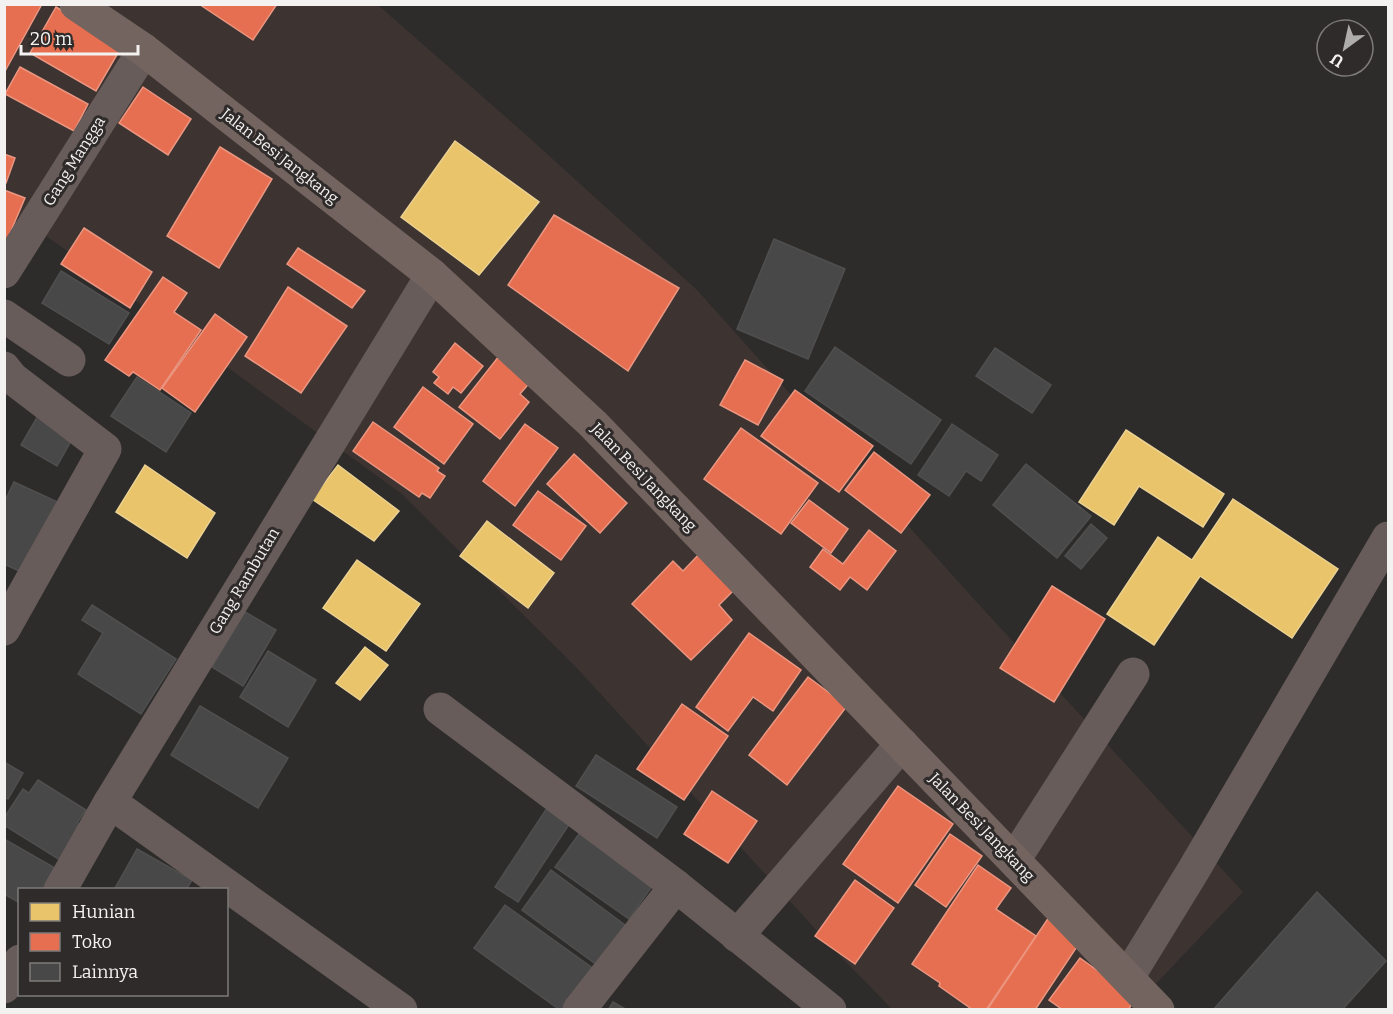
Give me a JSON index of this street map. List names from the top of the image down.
{
  "streets": {
    "main road": ["Jalan Besi Jangkang"],
    "street": ["Gang Mangga", "Gang Rambutan"]
  },
  "crossings": [
    ["Jalan Besi Jangkang", "Gang Mangga"],
    ["Jalan Besi Jangkang", "Gang Rambutan"]
  ],
  "legend": ["Hunian", "Toko", "Lainnya"],
  "scale_bar": "20 m",
  "north": "bottom left"
}
